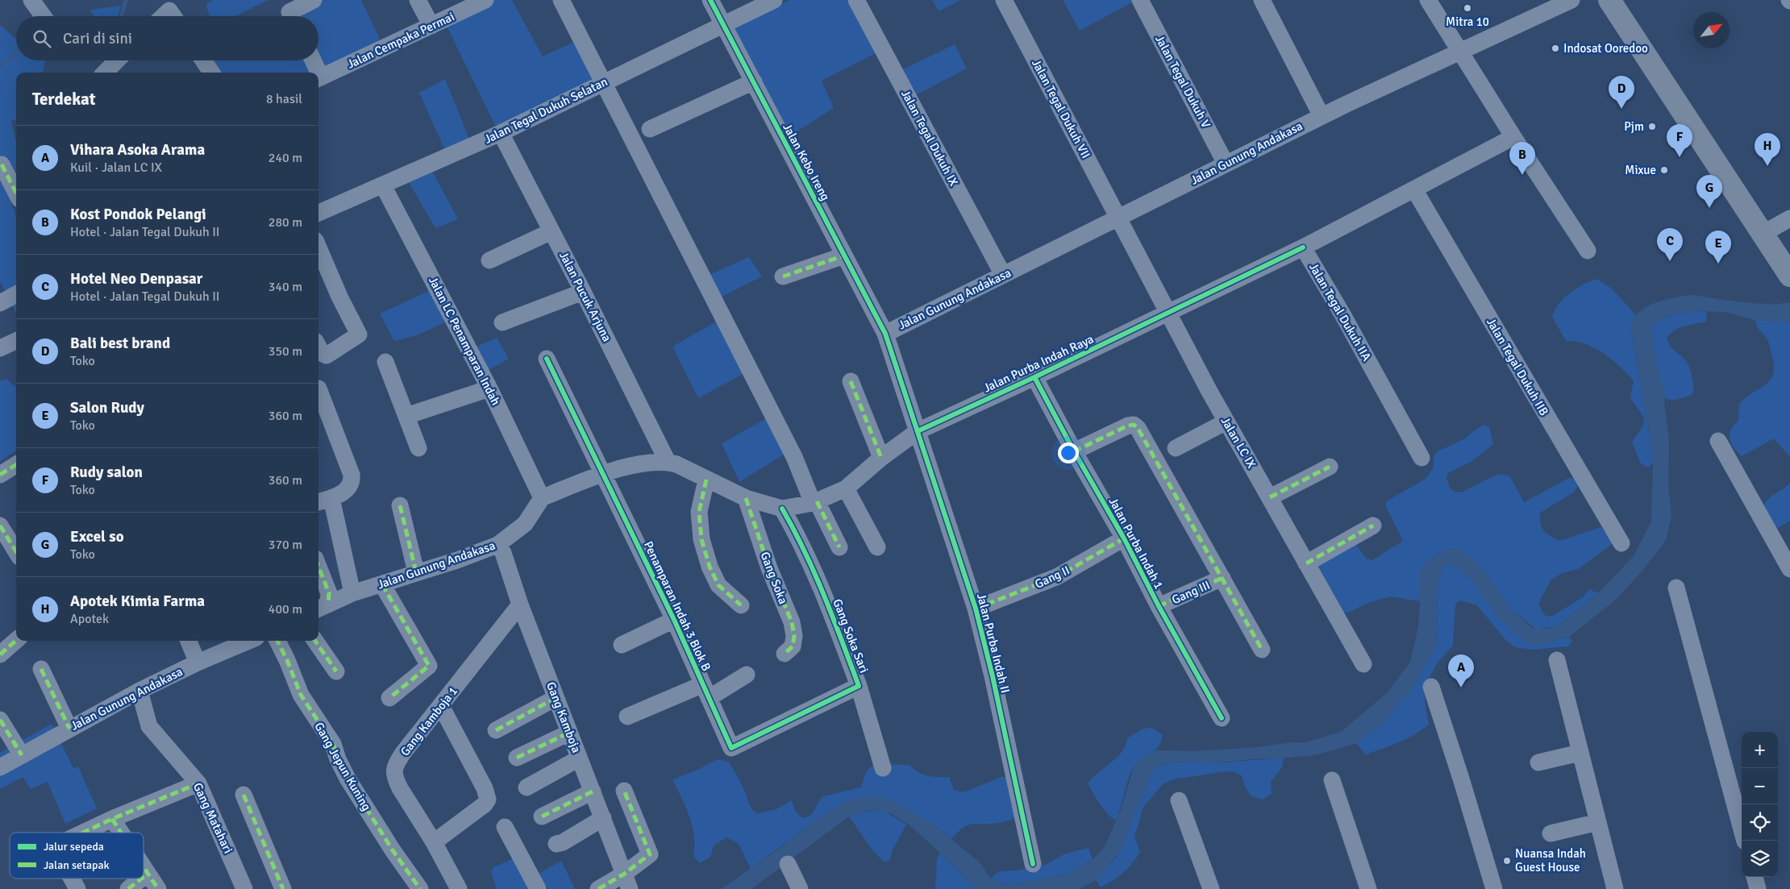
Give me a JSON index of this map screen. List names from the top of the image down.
{
  "streets": {
    "street": [
      "Jalan Cempaka Permai",
      "Jalan Tegal Dukuh V",
      "Jalan Tegal Dukuh VII",
      "Jalan Tegal Dukuh Selatan",
      "Jalan Tegal Dukuh IX",
      "Jalan Gunung Andakasa",
      "Jalan Kebo Ireng",
      "Jalan Pucuk Arjuna",
      "Jalan Tegal Dukuh IIA",
      "Jalan LC Penamparan Indah",
      "Jalan Purba Indah Raya",
      "Jalan Tegal Dukuh IIB",
      "Jalan LC IX",
      "Jalan Purba Indah 1",
      "Gang II",
      "Gang Soka",
      "Gang III",
      "Penamparan Indah 3 Blok B",
      "Gang Soka Sari",
      "Jalan Purba Indah II",
      "Gang Kamboja",
      "Gang Kamboja 1",
      "Gang Jepun Kuning",
      "Gang Matahari"
    ]
  },
  "crossings": [
    ["Jalan Tegal Dukuh V", "Jalan Gunung Andakasa"],
    ["Jalan Tegal Dukuh VII", "Jalan Gunung Andakasa"],
    ["Jalan Tegal Dukuh VII", "Jalan LC IX"],
    ["Jalan Tegal Dukuh Selatan", "Jalan Kebo Ireng"],
    ["Jalan Tegal Dukuh Selatan", "Jalan Pucuk Arjuna"],
    ["Jalan Tegal Dukuh Selatan", "Jalan LC Penamparan Indah"],
    ["Jalan Tegal Dukuh IX", "Jalan Gunung Andakasa"],
    ["Jalan Gunung Andakasa", "Jalan Kebo Ireng"],
    ["Jalan Gunung Andakasa", "Jalan LC Penamparan Indah"],
    ["Jalan Gunung Andakasa", "Jalan Purba Indah Raya"],
    ["Jalan Gunung Andakasa", "Jalan LC IX"],
    ["Jalan Gunung Andakasa", "Jalan Purba Indah II"],
    ["Jalan Gunung Andakasa", "Gang Kamboja"],
    ["Jalan Gunung Andakasa", "Gang Matahari"],
    ["Jalan Tegal Dukuh IIA", "Jalan Purba Indah Raya"],
    ["Jalan Purba Indah Raya", "Jalan LC IX"],
    ["Jalan Purba Indah Raya", "Jalan Purba Indah 1"],
    ["Jalan Purba Indah Raya", "Jalan Purba Indah II"],
    ["Jalan Purba Indah 1", "Gang II"],
    ["Jalan Purba Indah 1", "Gang III"],
    ["Gang II", "Jalan Purba Indah II"],
    ["Penamparan Indah 3 Blok B", "Gang Soka Sari"],
    ["Gang Kamboja", "Gang Kamboja 1"]
  ],
  "places": [
    "Mitra 10",
    "Indosat Ooredoo",
    "Pjm",
    "Mixue",
    "Nuansa Indah Guest House"
  ],
  "legend": ["Jalur sepeda", "Jalan setapak"],
  "north": "top right",
  "page": {
    "search": "Cari di sini",
    "heading": ["Terdekat", "8 hasil"],
    "pins": [
      "D",
      "F",
      "H",
      "B",
      "G",
      "C",
      "E",
      "A"
    ],
    "list": [
      {
        "mark": "A",
        "name": "Vihara Asoka Arama",
        "note": "Kuil · Jalan LC IX",
        "value": "240 m"
      },
      {
        "mark": "B",
        "name": "Kost Pondok Pelangi",
        "note": "Hotel · Jalan Tegal Dukuh II",
        "value": "280 m"
      },
      {
        "mark": "C",
        "name": "Hotel Neo Denpasar",
        "note": "Hotel · Jalan Tegal Dukuh II",
        "value": "340 m"
      },
      {
        "mark": "D",
        "name": "Bali best brand",
        "note": "Toko",
        "value": "350 m"
      },
      {
        "mark": "E",
        "name": "Salon Rudy",
        "note": "Toko",
        "value": "360 m"
      },
      {
        "mark": "F",
        "name": "Rudy salon",
        "note": "Toko",
        "value": "360 m"
      },
      {
        "mark": "G",
        "name": "Excel so",
        "note": "Toko",
        "value": "370 m"
      },
      {
        "mark": "H",
        "name": "Apotek Kimia Farma",
        "note": "Apotek",
        "value": "400 m"
      }
    ],
    "map_buttons": ["+", "−"]
  }
}
